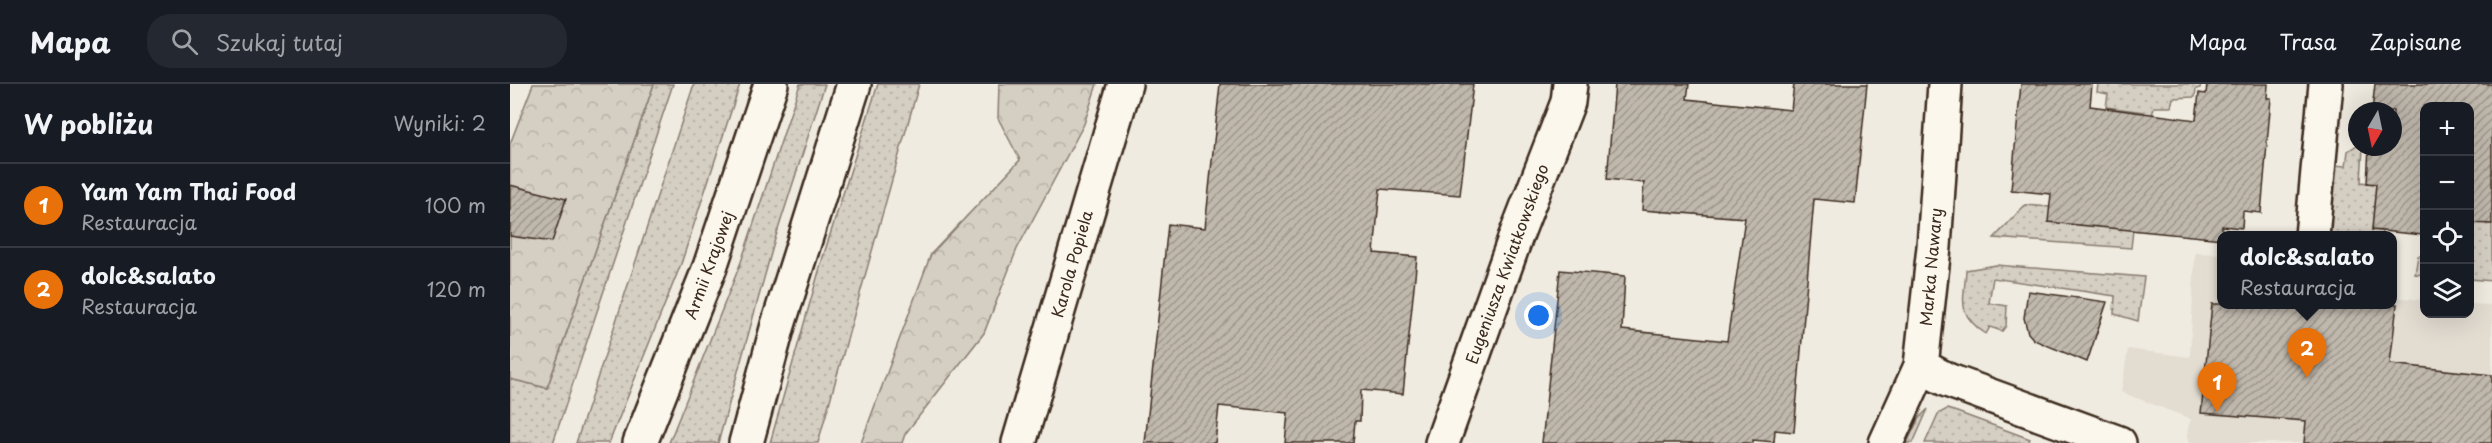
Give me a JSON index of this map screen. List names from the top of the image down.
{
  "streets": {
    "street": [
      "Karola Popiela",
      "Eugeniusza Kwiatkowskiego",
      "Armii Krajowej",
      "Marka Nawary"
    ]
  },
  "north": "bottom",
  "page": {
    "header": "Mapa",
    "search": "Szukaj tutaj",
    "nav": ["Mapa", "Trasa", "Zapisane"],
    "heading": ["W pobliżu", "Wyniki: 2"],
    "map_buttons": ["+", "−"],
    "list": [
      {
        "mark": "1",
        "name": "Yam Yam Thai Food",
        "note": "Restauracja",
        "value": "100 m"
      },
      {
        "mark": "2",
        "name": "dolc&salato",
        "note": "Restauracja",
        "value": "120 m"
      }
    ],
    "popup": ["dolc&salato", "Restauracja"],
    "pins": ["2", "1"]
  }
}
